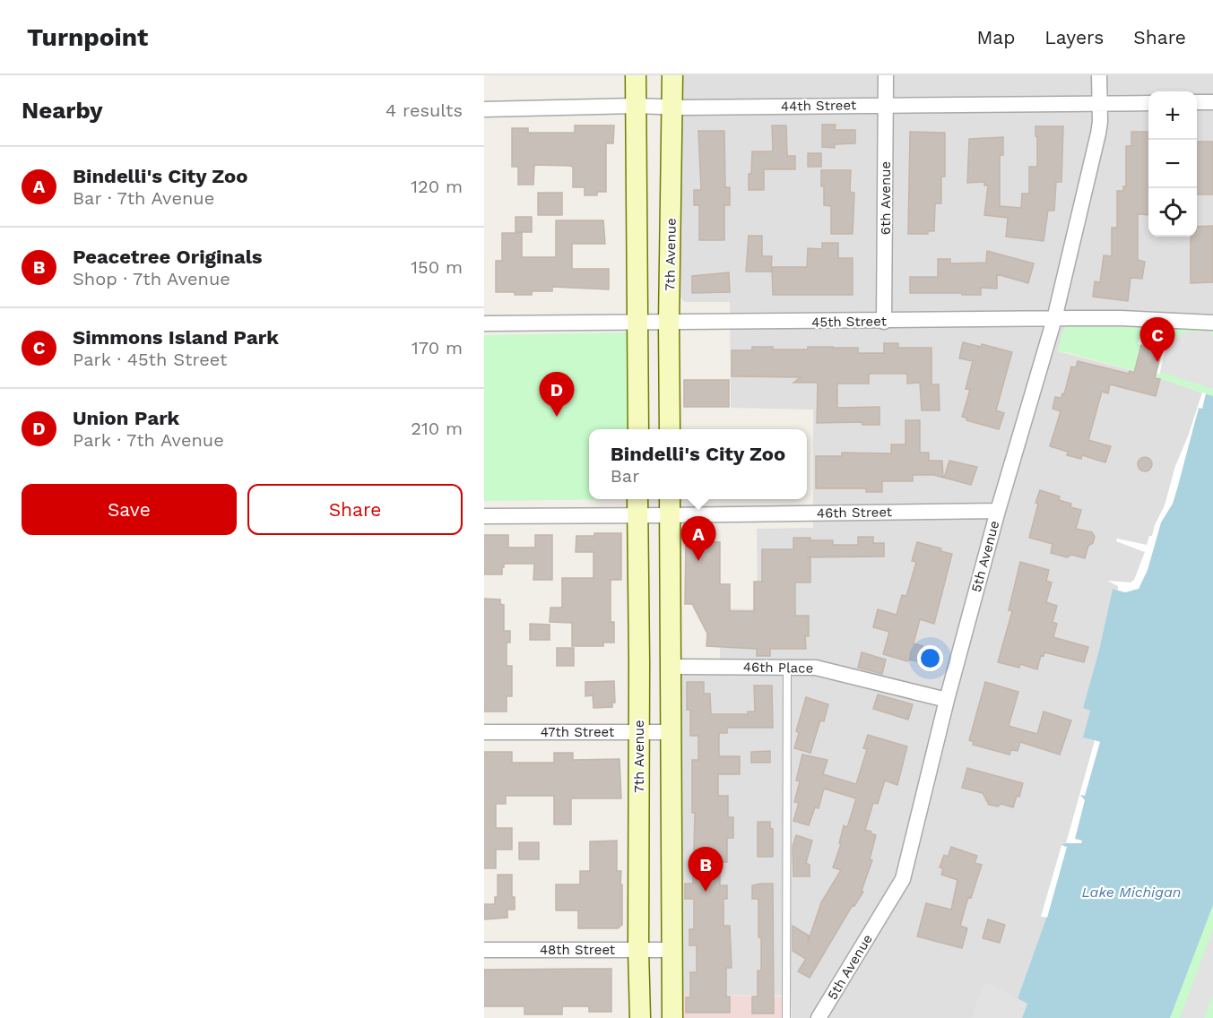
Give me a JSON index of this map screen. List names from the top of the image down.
{
  "streets": {
    "street": [
      "44th Street",
      "6th Avenue",
      "7th Avenue",
      "45th Street",
      "46th Street",
      "5th Avenue",
      "46th Place",
      "47th Street",
      "48th Street"
    ]
  },
  "crossings": [
    ["44th Street", "6th Avenue"],
    ["44th Street", "7th Avenue"],
    ["44th Street", "5th Avenue"],
    ["6th Avenue", "45th Street"],
    ["7th Avenue", "45th Street"],
    ["7th Avenue", "46th Street"],
    ["7th Avenue", "47th Street"],
    ["7th Avenue", "48th Street"],
    ["45th Street", "5th Avenue"],
    ["46th Street", "5th Avenue"],
    ["5th Avenue", "46th Place"]
  ],
  "water": ["Lake Michigan"],
  "page": {
    "header": "Turnpoint",
    "nav": ["Map", "Layers", "Share"],
    "heading": ["Nearby", "4 results"],
    "map_buttons": ["+", "−"],
    "list": [
      {
        "mark": "A",
        "name": "Bindelli's City Zoo",
        "note": "Bar · 7th Avenue",
        "value": "120 m"
      },
      {
        "mark": "B",
        "name": "Peacetree Originals",
        "note": "Shop · 7th Avenue",
        "value": "150 m"
      },
      {
        "mark": "C",
        "name": "Simmons Island Park",
        "note": "Park · 45th Street",
        "value": "170 m"
      },
      {
        "mark": "D",
        "name": "Union Park",
        "note": "Park · 7th Avenue",
        "value": "210 m"
      }
    ],
    "pins": [
      "C",
      "D",
      "A",
      "B"
    ],
    "popup": ["Bindelli's City Zoo", "Bar"],
    "buttons": ["Save", "Share"]
  }
}
